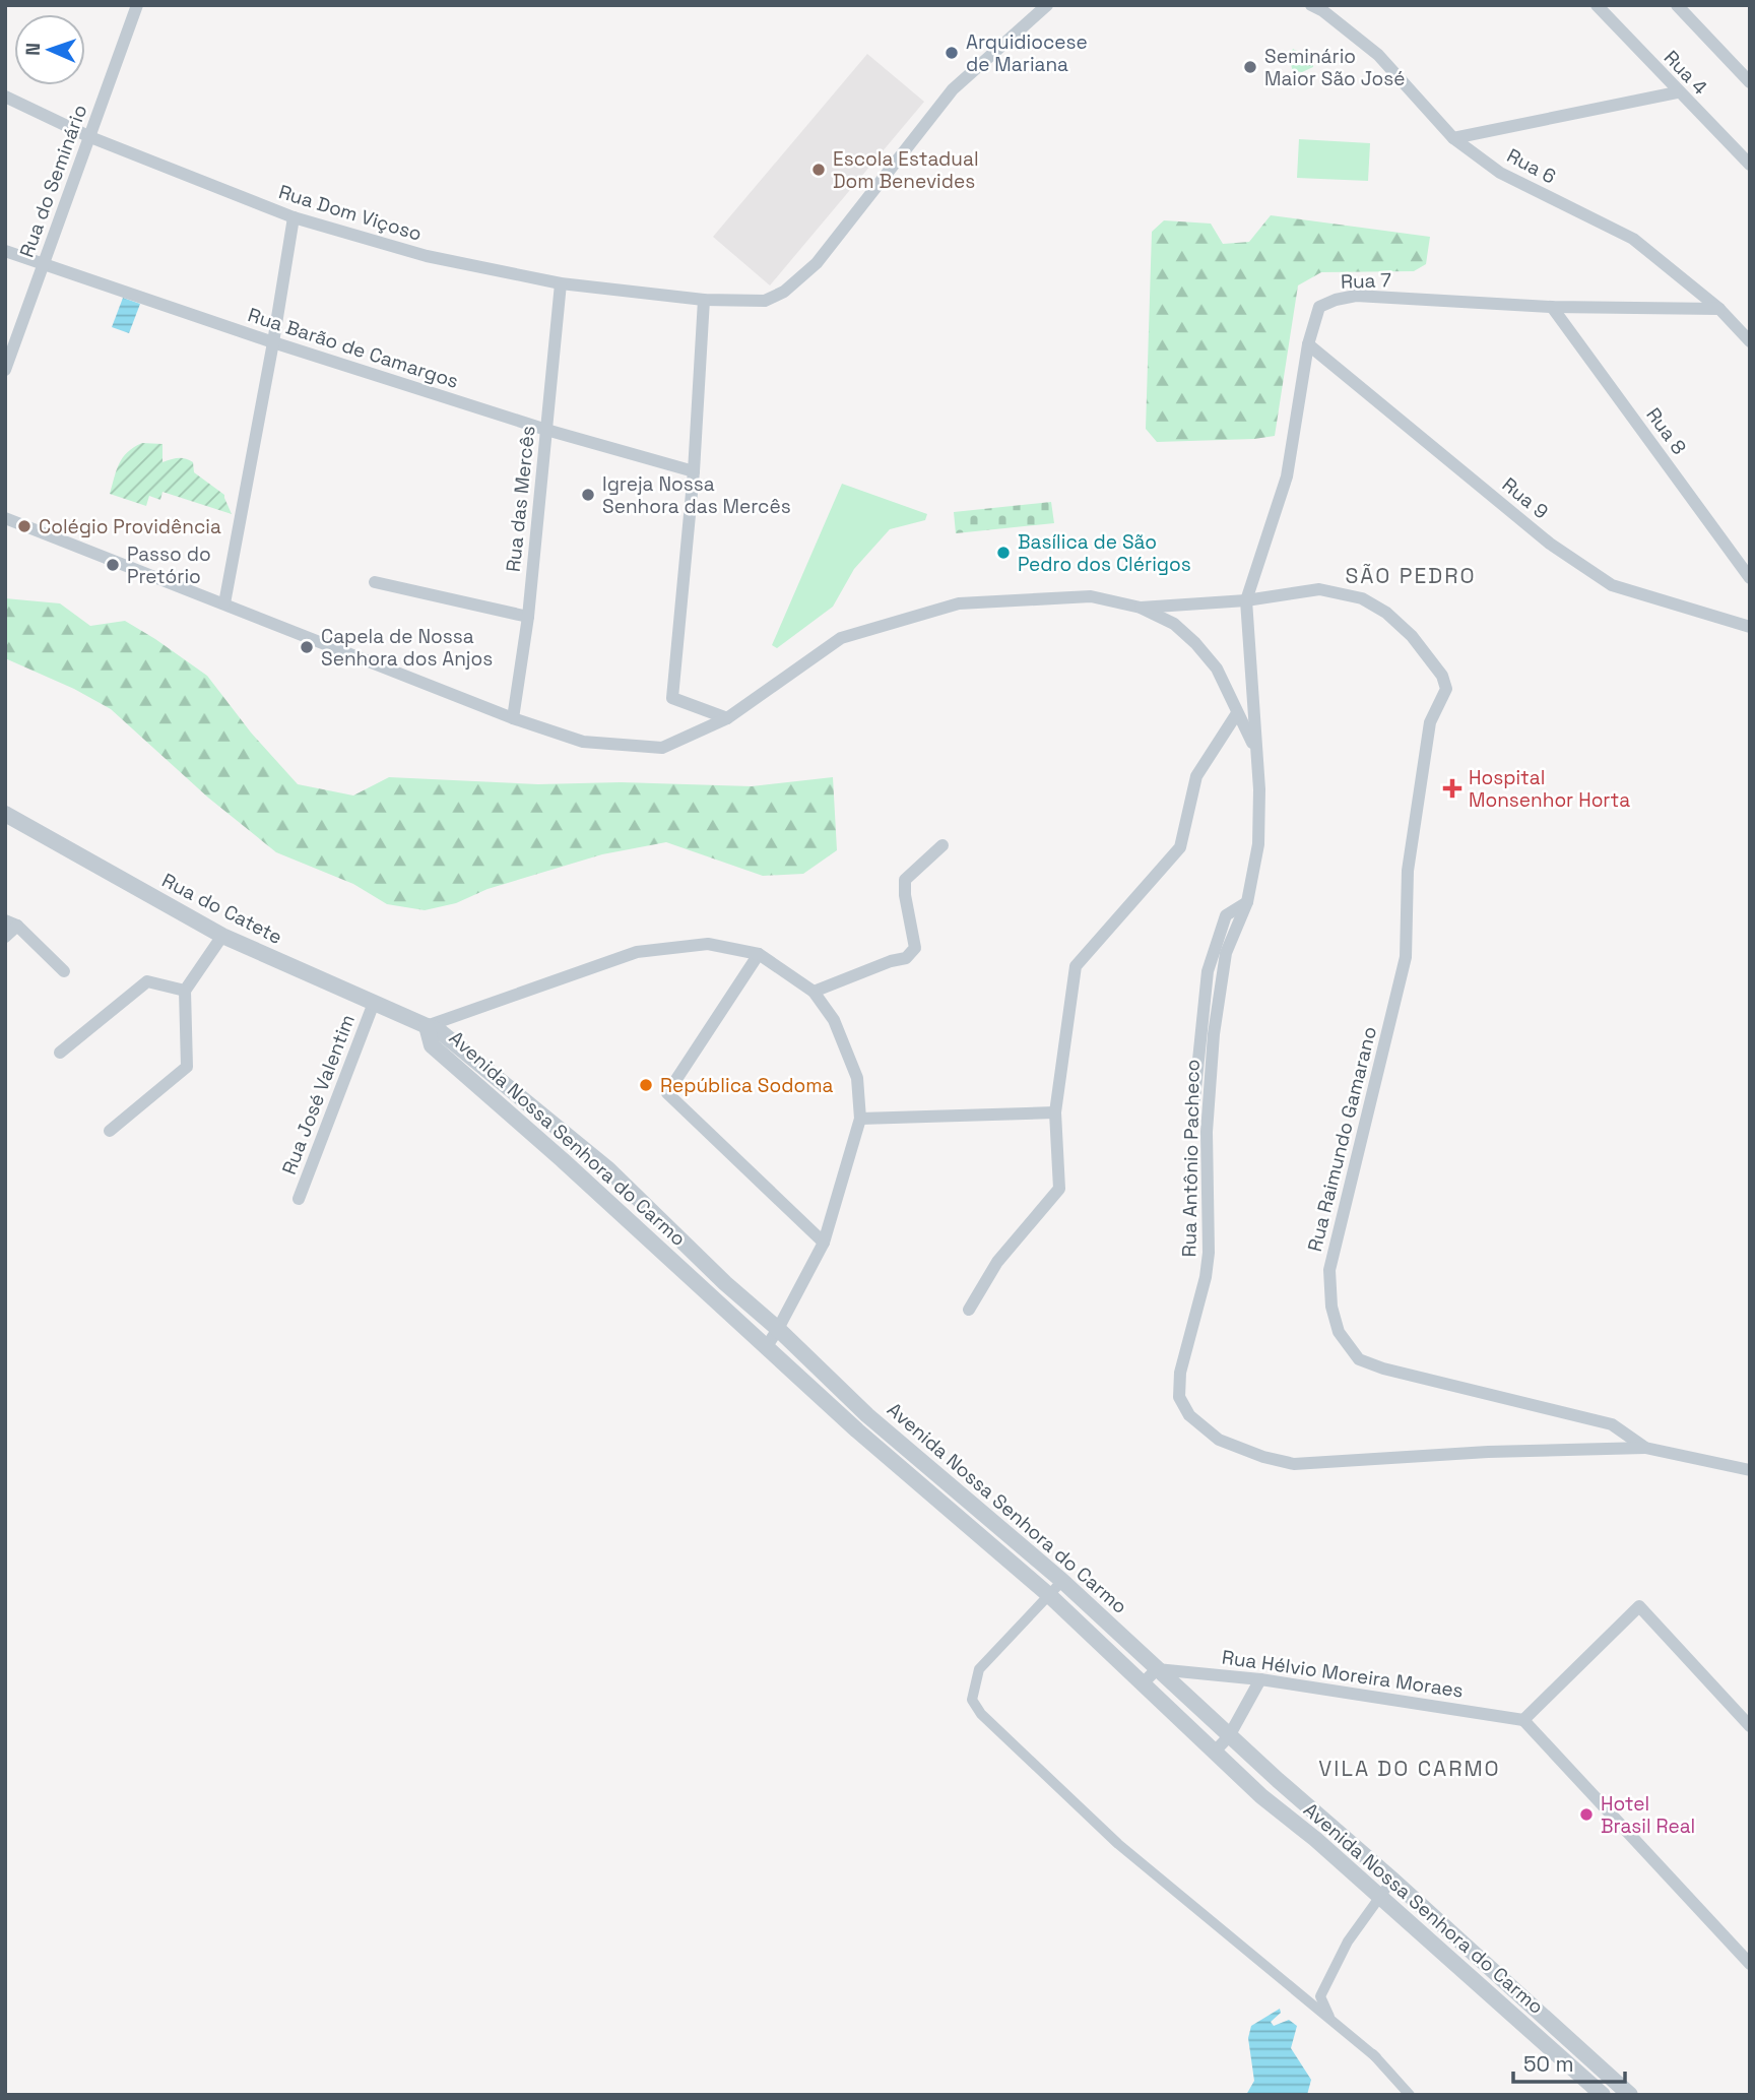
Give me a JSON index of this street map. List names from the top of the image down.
{
  "streets": {
    "street": [
      "Rua 4",
      "Rua 6",
      "Rua do Seminário",
      "Rua Dom Viçoso",
      "Rua 7",
      "Rua Barão de Camargos",
      "Rua 8",
      "Rua 9",
      "Rua das Mercês",
      "Rua do Catete",
      "Rua José Valentim",
      "Avenida Nossa Senhora do Carmo",
      "Rua Raimundo Gamarano",
      "Rua Antônio Pacheco",
      "Rua Hélvio Moreira Moraes"
    ]
  },
  "crossings": [
    ["Rua 6", "Rua 7"],
    ["Rua do Seminário", "Rua Dom Viçoso"],
    ["Rua do Seminário", "Rua Barão de Camargos"],
    ["Rua Dom Viçoso", "Rua das Mercês"],
    ["Rua 7", "Rua 8"],
    ["Rua 7", "Rua 9"],
    ["Rua 7", "Rua Raimundo Gamarano"],
    ["Rua 7", "Rua Antônio Pacheco"],
    ["Rua Barão de Camargos", "Rua das Mercês"],
    ["Rua das Mercês", "Rua Antônio Pacheco"],
    ["Rua do Catete", "Rua José Valentim"],
    ["Rua do Catete", "Avenida Nossa Senhora do Carmo"],
    ["Avenida Nossa Senhora do Carmo", "Rua Hélvio Moreira Moraes"],
    ["Rua Raimundo Gamarano", "Rua Antônio Pacheco"]
  ],
  "districts": ["SÃO PEDRO", "VILA DO CARMO"],
  "places": {
    "other": [
      "Arquidiocese de Mariana",
      "Seminário Maior São José",
      "Escola Estadual Dom Benevides",
      "Igreja Nossa Senhora das Mercês",
      "Colégio Providência",
      "Basílica de São Pedro dos Clérigos",
      "Passo do Pretório",
      "Capela de Nossa Senhora dos Anjos",
      "República Sodoma",
      "Hotel Brasil Real"
    ],
    "health": ["Hospital Monsenhor Horta"]
  },
  "scale_bar": "50 m",
  "north": "left"
}
